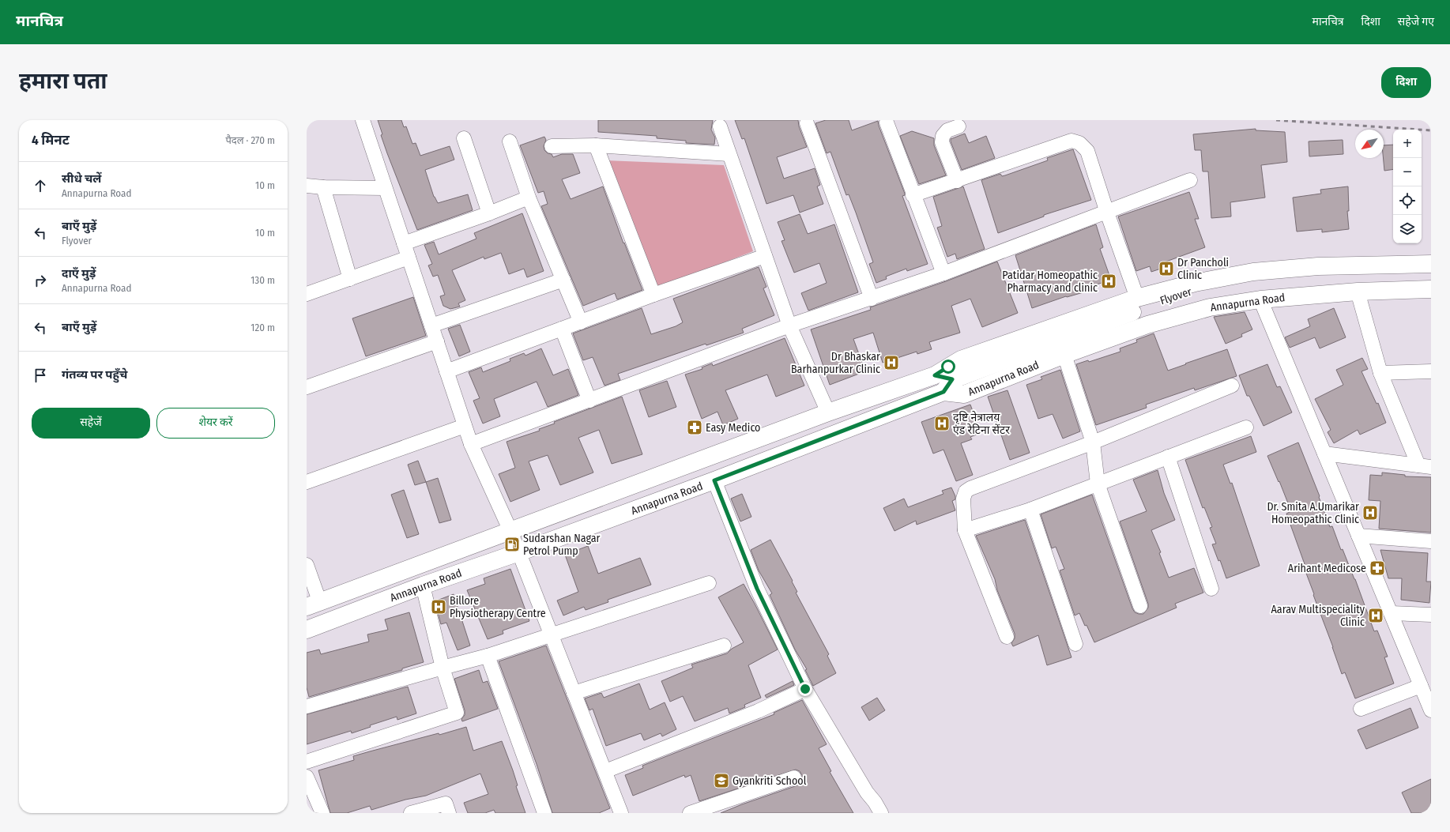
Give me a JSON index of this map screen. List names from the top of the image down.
{
  "streets": {
    "main road": ["Flyover", "Annapurna Road"]
  },
  "crossings": [
    ["Flyover", "Annapurna Road"]
  ],
  "places": {
    "hospital": [
      "Dr Pancholi Clinic",
      "Patidar Homeopathic Pharmacy and clinic",
      "Dr Bhaskar Barhanpurkar Clinic",
      "दृष्टि नेत्रालय एंड रेटिना सेंटर",
      "Dr. Smita A.Umarikar Homeopathic Clinic",
      "Billore Physiotherapy Centre",
      "Aarav Multispeciality Clinic"
    ],
    "pharmacy": ["Easy Medico", "Arihant Medicose"],
    "fuel station": ["Sudarshan Nagar Petrol Pump"],
    "school or university": ["Gyankriti School"]
  },
  "north": "bottom left",
  "page": {
    "header": "मानचित्र",
    "nav": ["मानचित्र", "दिशा", "सहेजे गए"],
    "buttons": [
      "दिशा",
      ["सहेजें", "शेयर करें"]
    ],
    "title": "हमारा पता",
    "heading": ["4 मिनट", "पैदल · 270 m"],
    "map_buttons": ["+", "−"],
    "list": [
      ["सीधे चलें", "Annapurna Road", "10 m"],
      ["बाएँ मुड़ें", "Flyover", "10 m"],
      ["दाएँ मुड़ें", "Annapurna Road", "130 m"],
      ["बाएँ मुड़ें", "120 m"],
      "गंतव्य पर पहुँचे"
    ]
  }
}
